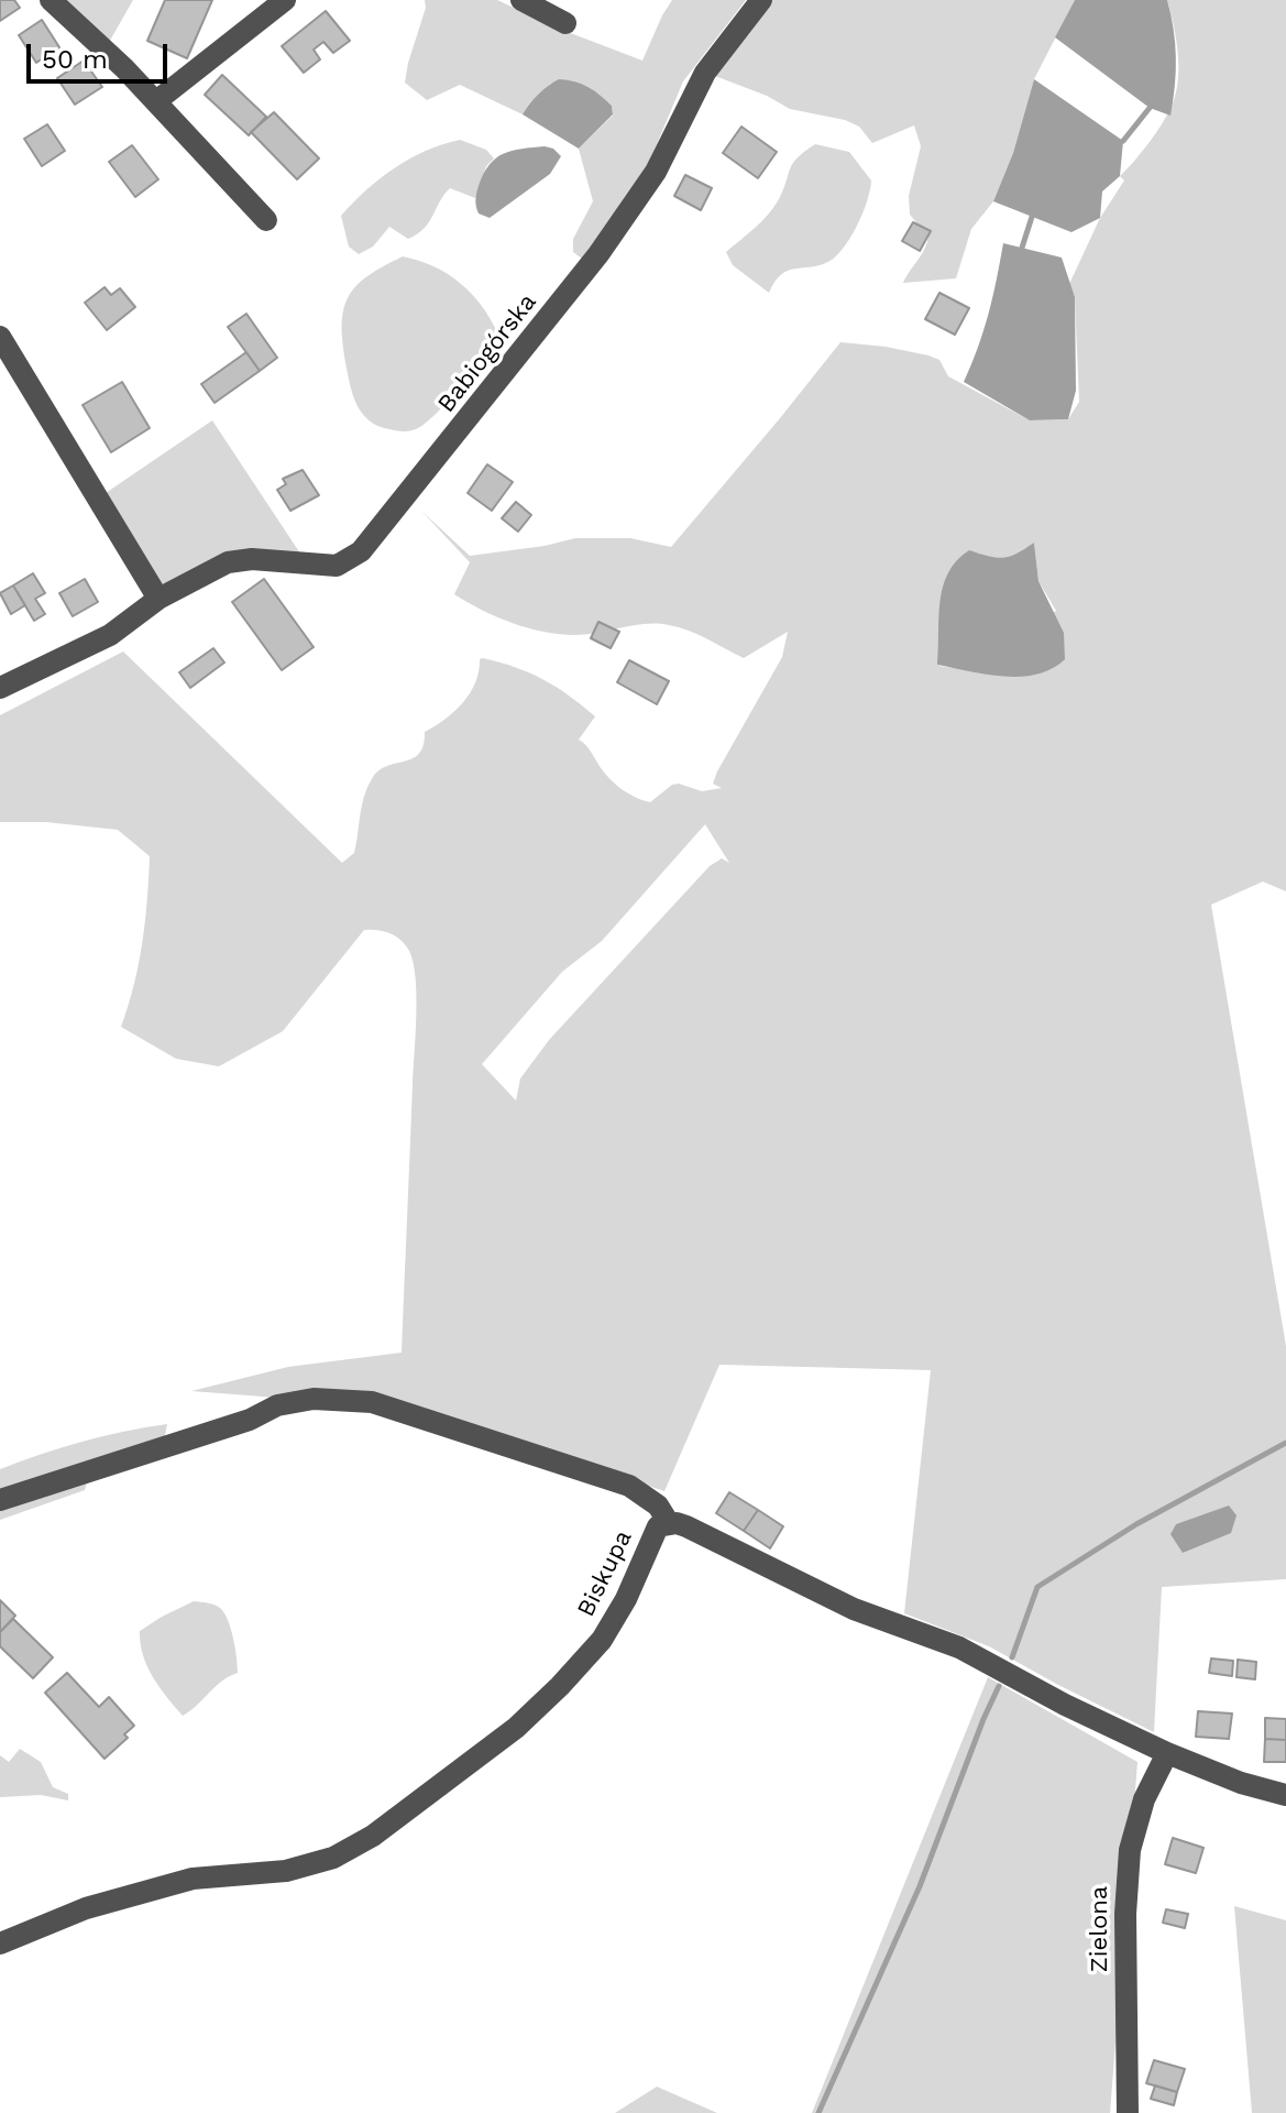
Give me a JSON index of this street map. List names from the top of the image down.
{
  "streets": {
    "street": ["Babiogórska", "Biskupa", "Zielona"]
  },
  "crossings": [
    ["Biskupa", "Zielona"]
  ],
  "scale_bar": "50 m"
}
